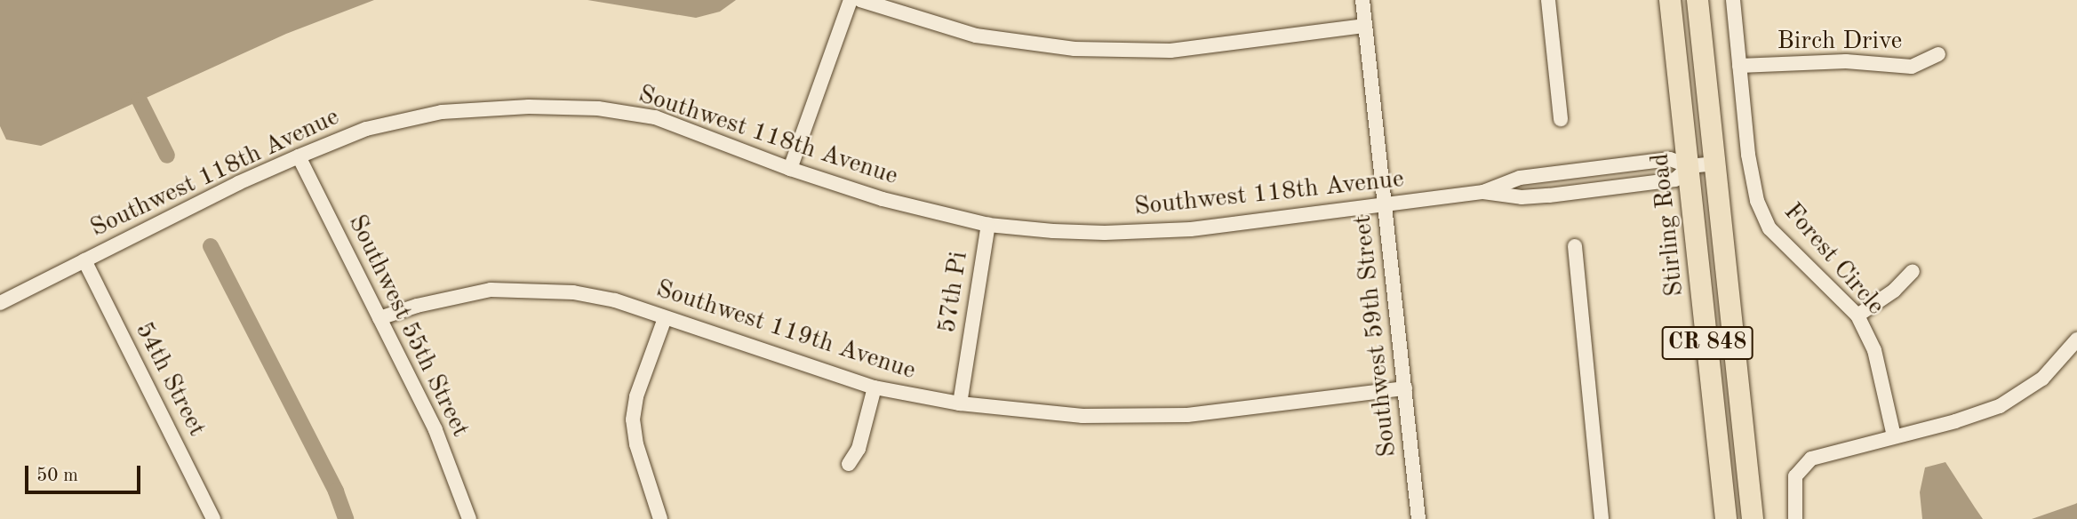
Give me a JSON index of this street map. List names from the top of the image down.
{
  "streets": {
    "main road": ["Stirling Road", "CR 848"],
    "street": [
      "Birch Drive",
      "Southwest 118th Avenue",
      "Forest Circle",
      "57th Pi",
      "Southwest 55th Street",
      "Southwest 119th Avenue",
      "Southwest 59th Street",
      "54th Street"
    ]
  },
  "crossings": [
    ["Birch Drive", "Forest Circle"],
    ["Southwest 118th Avenue", "Stirling Road"],
    ["Southwest 118th Avenue", "57th Pi"],
    ["Southwest 118th Avenue", "Southwest 55th Street"],
    ["Southwest 118th Avenue", "Southwest 59th Street"],
    ["Southwest 118th Avenue", "CR 848"],
    ["Southwest 118th Avenue", "54th Street"],
    ["57th Pi", "Southwest 119th Avenue"],
    ["Southwest 55th Street", "Southwest 119th Avenue"],
    ["Southwest 119th Avenue", "Southwest 59th Street"]
  ],
  "scale_bar": "50 m"
}
